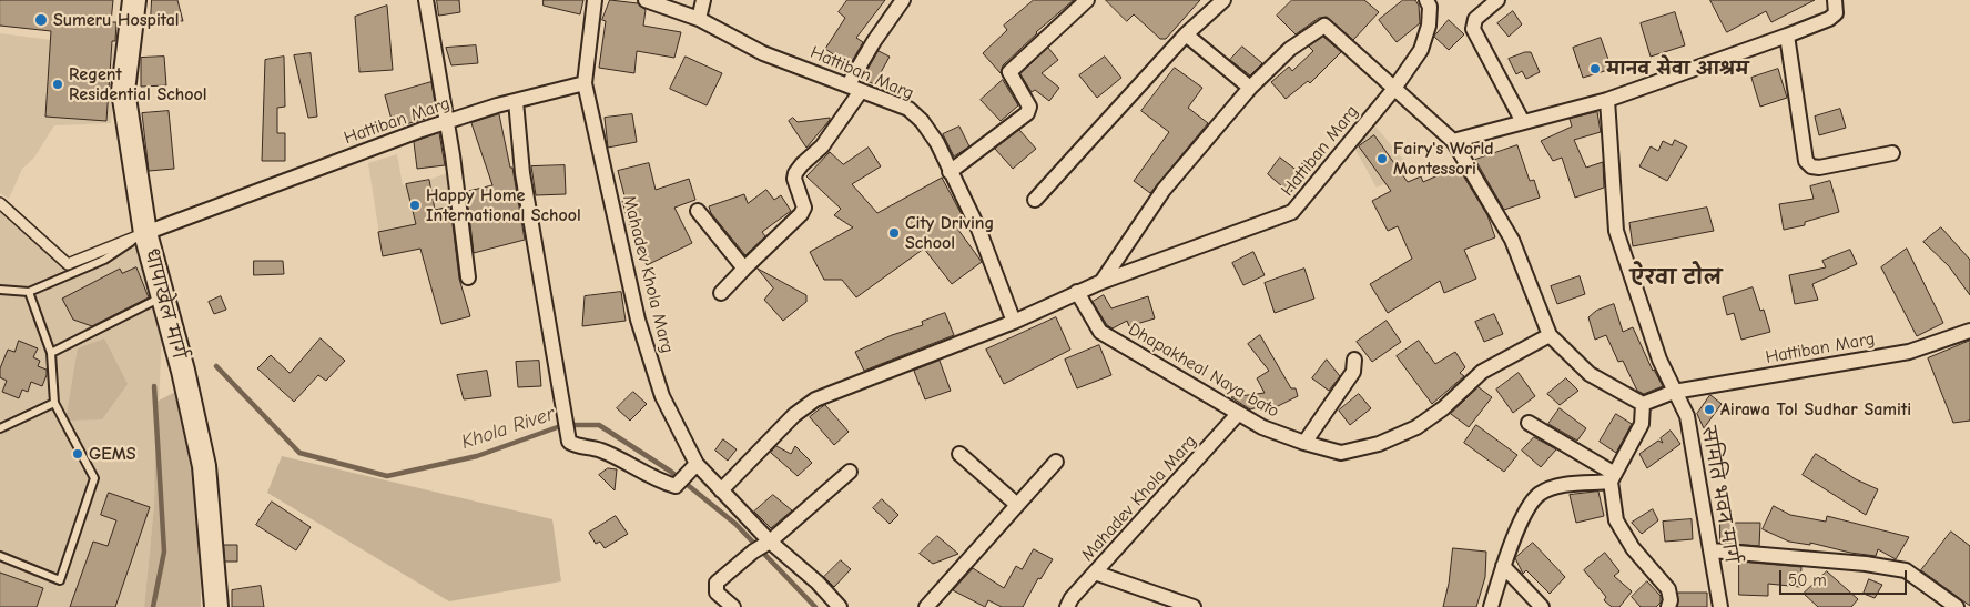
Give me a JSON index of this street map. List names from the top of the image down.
{
  "streets": {
    "main road": ["धापाखेल मार्ग"],
    "street": [
      "Hattiban Marg",
      "Mahadev Khola Marg",
      "Dhapakheal Naya bato",
      "समिति भवन मार्ग"
    ]
  },
  "crossings": [
    ["Hattiban Marg", "Mahadev Khola Marg"],
    ["Hattiban Marg", "धापाखेल मार्ग"],
    ["Hattiban Marg", "Dhapakheal Naya bato"],
    ["Hattiban Marg", "समिति भवन मार्ग"],
    ["Mahadev Khola Marg", "Dhapakheal Naya bato"]
  ],
  "districts": ["ऐरवा टोल"],
  "water": ["Khola River"],
  "places": [
    "Sumeru Hospital",
    "मानव सेवा आश्रम",
    "Regent Residential School",
    "Fairy's World Montessori",
    "Happy Home International School",
    "City Driving School",
    "Airawa Tol Sudhar Samiti",
    "GEMS"
  ],
  "scale_bar": "50 m"
}
